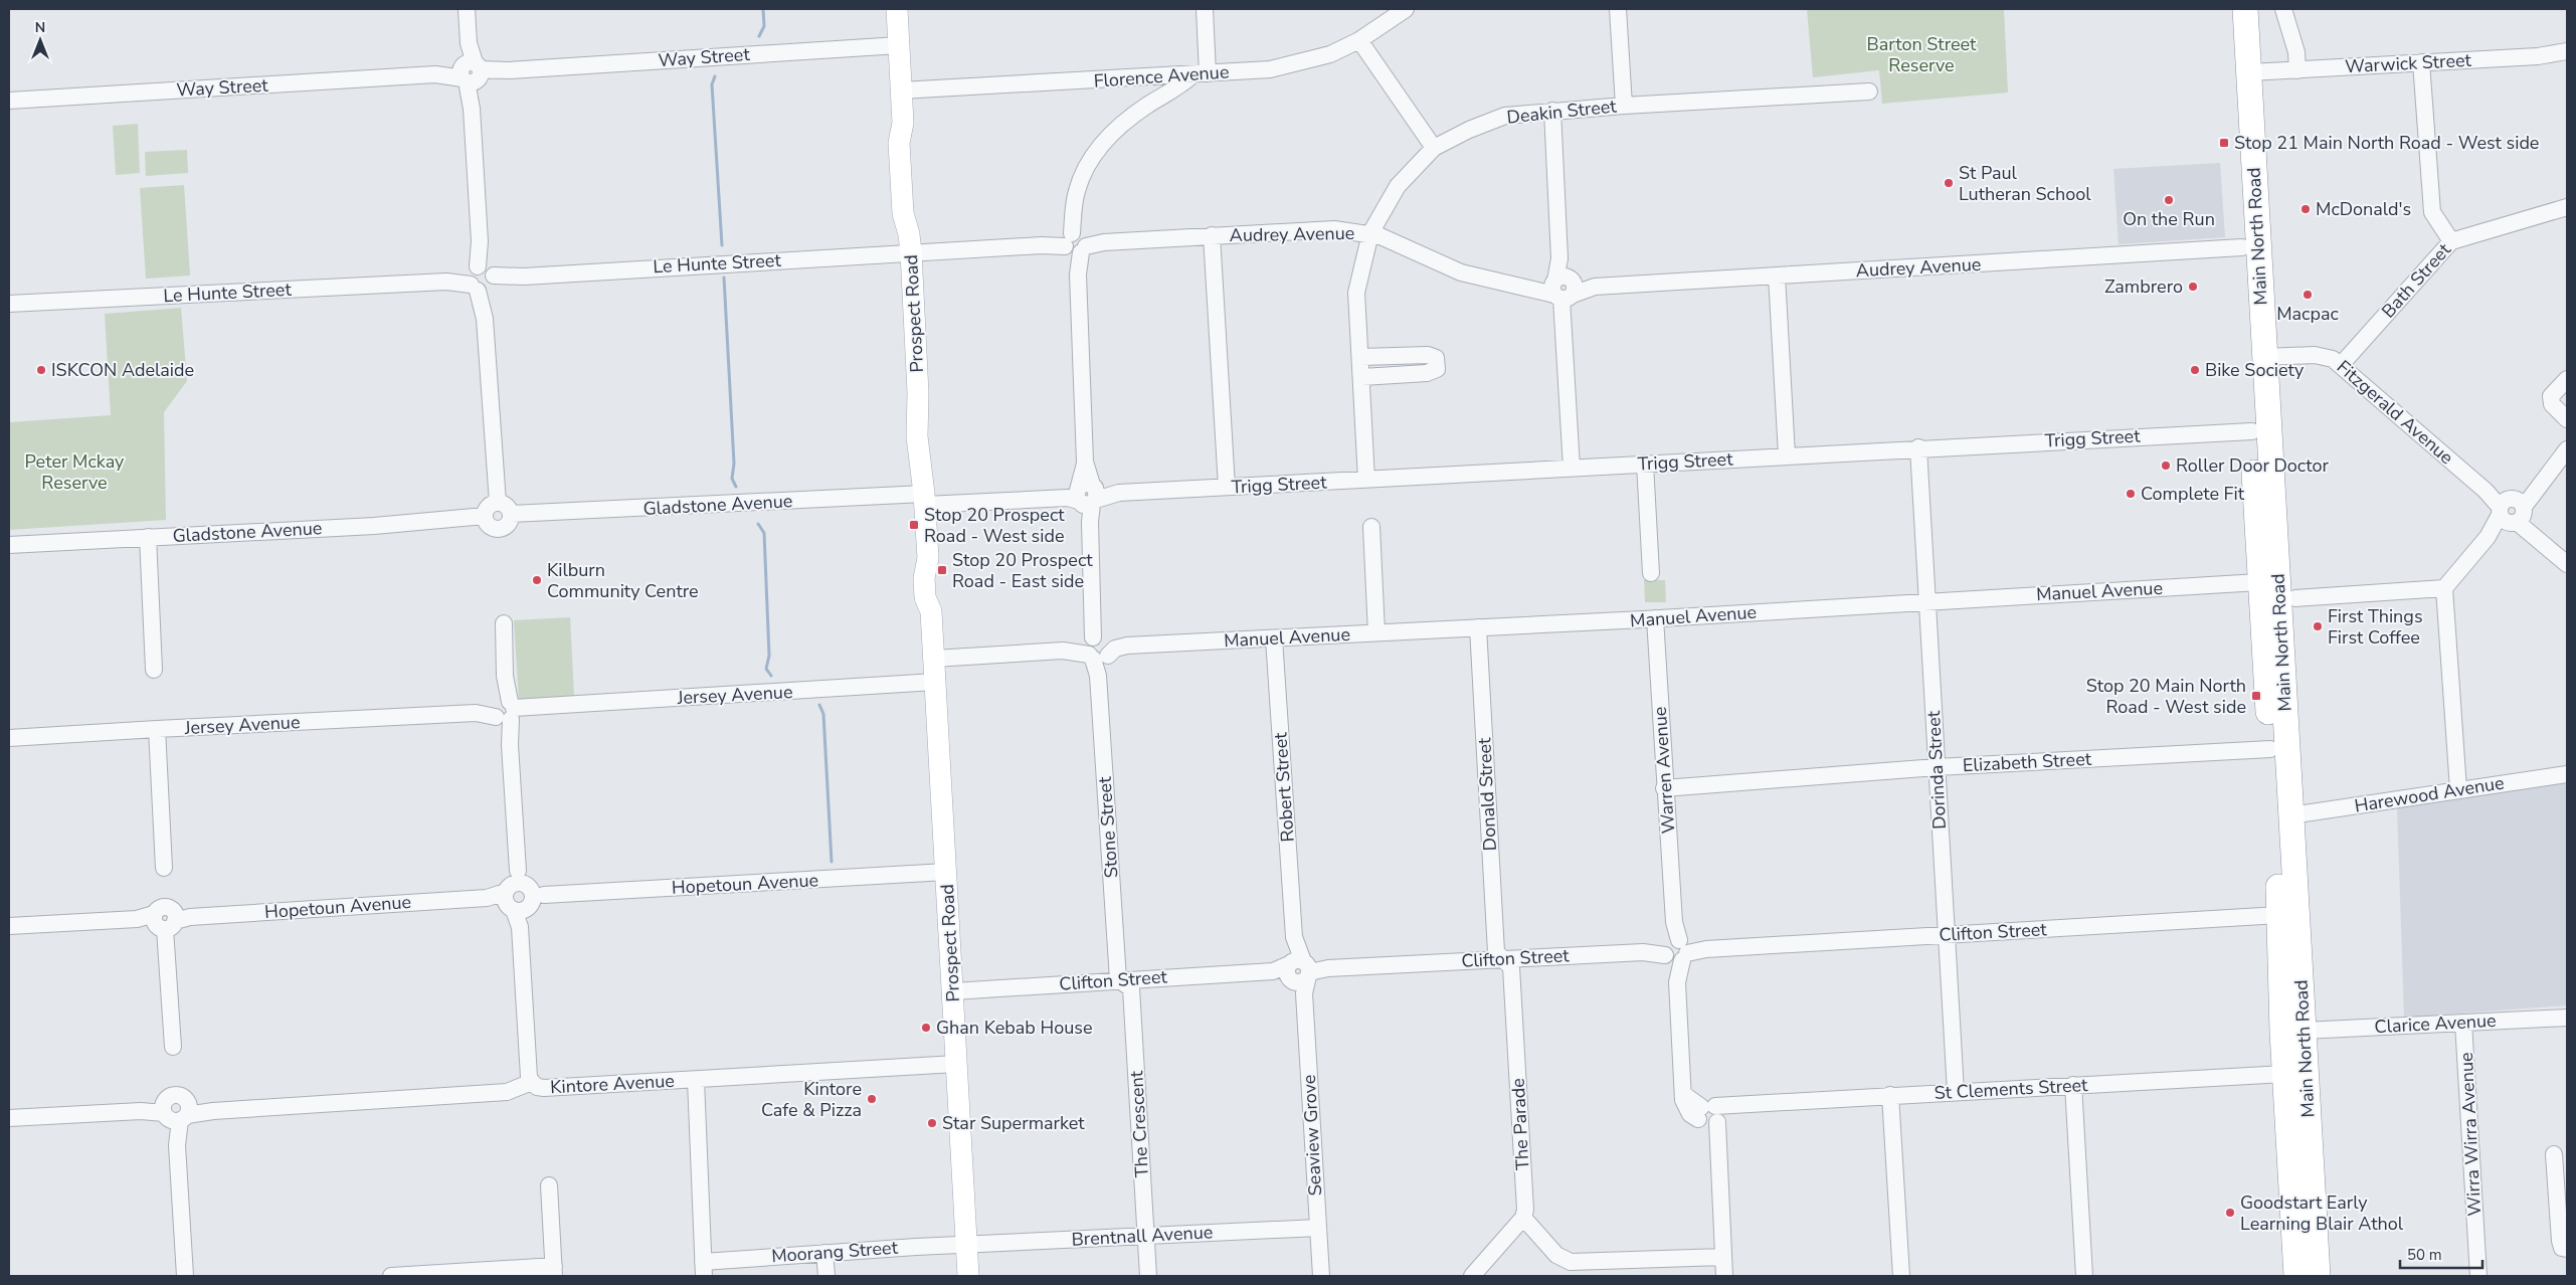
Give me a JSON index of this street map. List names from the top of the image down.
{
  "streets": {
    "highway": ["Main North Road"],
    "main road": ["Prospect Road"],
    "street": [
      "Way Street",
      "Warwick Street",
      "Florence Avenue",
      "Deakin Street",
      "Audrey Avenue",
      "Le Hunte Street",
      "Bath Street",
      "Fitzgerald Avenue",
      "Trigg Street",
      "Gladstone Avenue",
      "Manuel Avenue",
      "Jersey Avenue",
      "Elizabeth Street",
      "Warren Avenue",
      "Dorinda Street",
      "Robert Street",
      "Donald Street",
      "Harewood Avenue",
      "Stone Street",
      "Hopetoun Avenue",
      "Clifton Street",
      "Clarice Avenue",
      "Kintore Avenue",
      "St Clements Street",
      "The Crescent",
      "The Parade",
      "Wirra Wirra Avenue",
      "Seaview Grove",
      "Brentnall Avenue",
      "Moorang Street"
    ]
  },
  "crossings": [
    ["Way Street", "Prospect Road"],
    ["Warwick Street", "Main North Road"],
    ["Florence Avenue", "Prospect Road"],
    ["Florence Avenue", "Stone Street"],
    ["Deakin Street", "Audrey Avenue"],
    ["Deakin Street", "Trigg Street"],
    ["Audrey Avenue", "Main North Road"],
    ["Audrey Avenue", "Le Hunte Street"],
    ["Audrey Avenue", "Prospect Road"],
    ["Audrey Avenue", "Stone Street"],
    ["Main North Road", "Fitzgerald Avenue"],
    ["Main North Road", "Trigg Street"],
    ["Main North Road", "Manuel Avenue"],
    ["Main North Road", "Elizabeth Street"],
    ["Main North Road", "Harewood Avenue"],
    ["Main North Road", "Clifton Street"],
    ["Main North Road", "Clarice Avenue"],
    ["Main North Road", "St Clements Street"],
    ["Le Hunte Street", "Prospect Road"],
    ["Bath Street", "Fitzgerald Avenue"],
    ["Prospect Road", "Trigg Street"],
    ["Prospect Road", "Gladstone Avenue"],
    ["Prospect Road", "Manuel Avenue"],
    ["Prospect Road", "Jersey Avenue"],
    ["Prospect Road", "Hopetoun Avenue"],
    ["Prospect Road", "Clifton Street"],
    ["Prospect Road", "Kintore Avenue"],
    ["Prospect Road", "Brentnall Avenue"],
    ["Prospect Road", "Moorang Street"],
    ["Trigg Street", "Gladstone Avenue"],
    ["Trigg Street", "Dorinda Street"],
    ["Trigg Street", "Stone Street"],
    ["Manuel Avenue", "Warren Avenue"],
    ["Manuel Avenue", "Dorinda Street"],
    ["Manuel Avenue", "Robert Street"],
    ["Manuel Avenue", "Donald Street"],
    ["Manuel Avenue", "Stone Street"],
    ["Elizabeth Street", "Warren Avenue"],
    ["Elizabeth Street", "Dorinda Street"],
    ["Warren Avenue", "Clifton Street"],
    ["Warren Avenue", "St Clements Street"],
    ["Dorinda Street", "Clifton Street"],
    ["Dorinda Street", "St Clements Street"],
    ["Robert Street", "Clifton Street"],
    ["Robert Street", "Seaview Grove"],
    ["Donald Street", "Clifton Street"],
    ["Donald Street", "The Parade"],
    ["Stone Street", "Clifton Street"],
    ["Stone Street", "The Crescent"],
    ["Clifton Street", "The Crescent"],
    ["Clifton Street", "The Parade"],
    ["Clifton Street", "Seaview Grove"],
    ["Clarice Avenue", "Wirra Wirra Avenue"],
    ["The Crescent", "Brentnall Avenue"],
    ["Seaview Grove", "Brentnall Avenue"],
    ["Brentnall Avenue", "Moorang Street"]
  ],
  "parks": ["Barton Street Reserve", "Peter Mckay Reserve"],
  "places": {
    "transit": [
      "Stop 21 Main North Road - West side",
      "Stop 20 Prospect Road - West side",
      "Stop 20 Prospect Road - East side",
      "Stop 20 Main North Road - West side"
    ],
    "other": [
      "St Paul Lutheran School",
      "On the Run",
      "McDonald's",
      "Zambrero",
      "Macpac",
      "ISKCON Adelaide",
      "Bike Society",
      "Roller Door Doctor",
      "Complete Fit",
      "Kilburn Community Centre",
      "First Things First Coffee",
      "Ghan Kebab House",
      "Kintore Cafe & Pizza",
      "Star Supermarket",
      "Goodstart Early Learning Blair Athol"
    ]
  },
  "scale_bar": "50 m",
  "north": "top"
}
